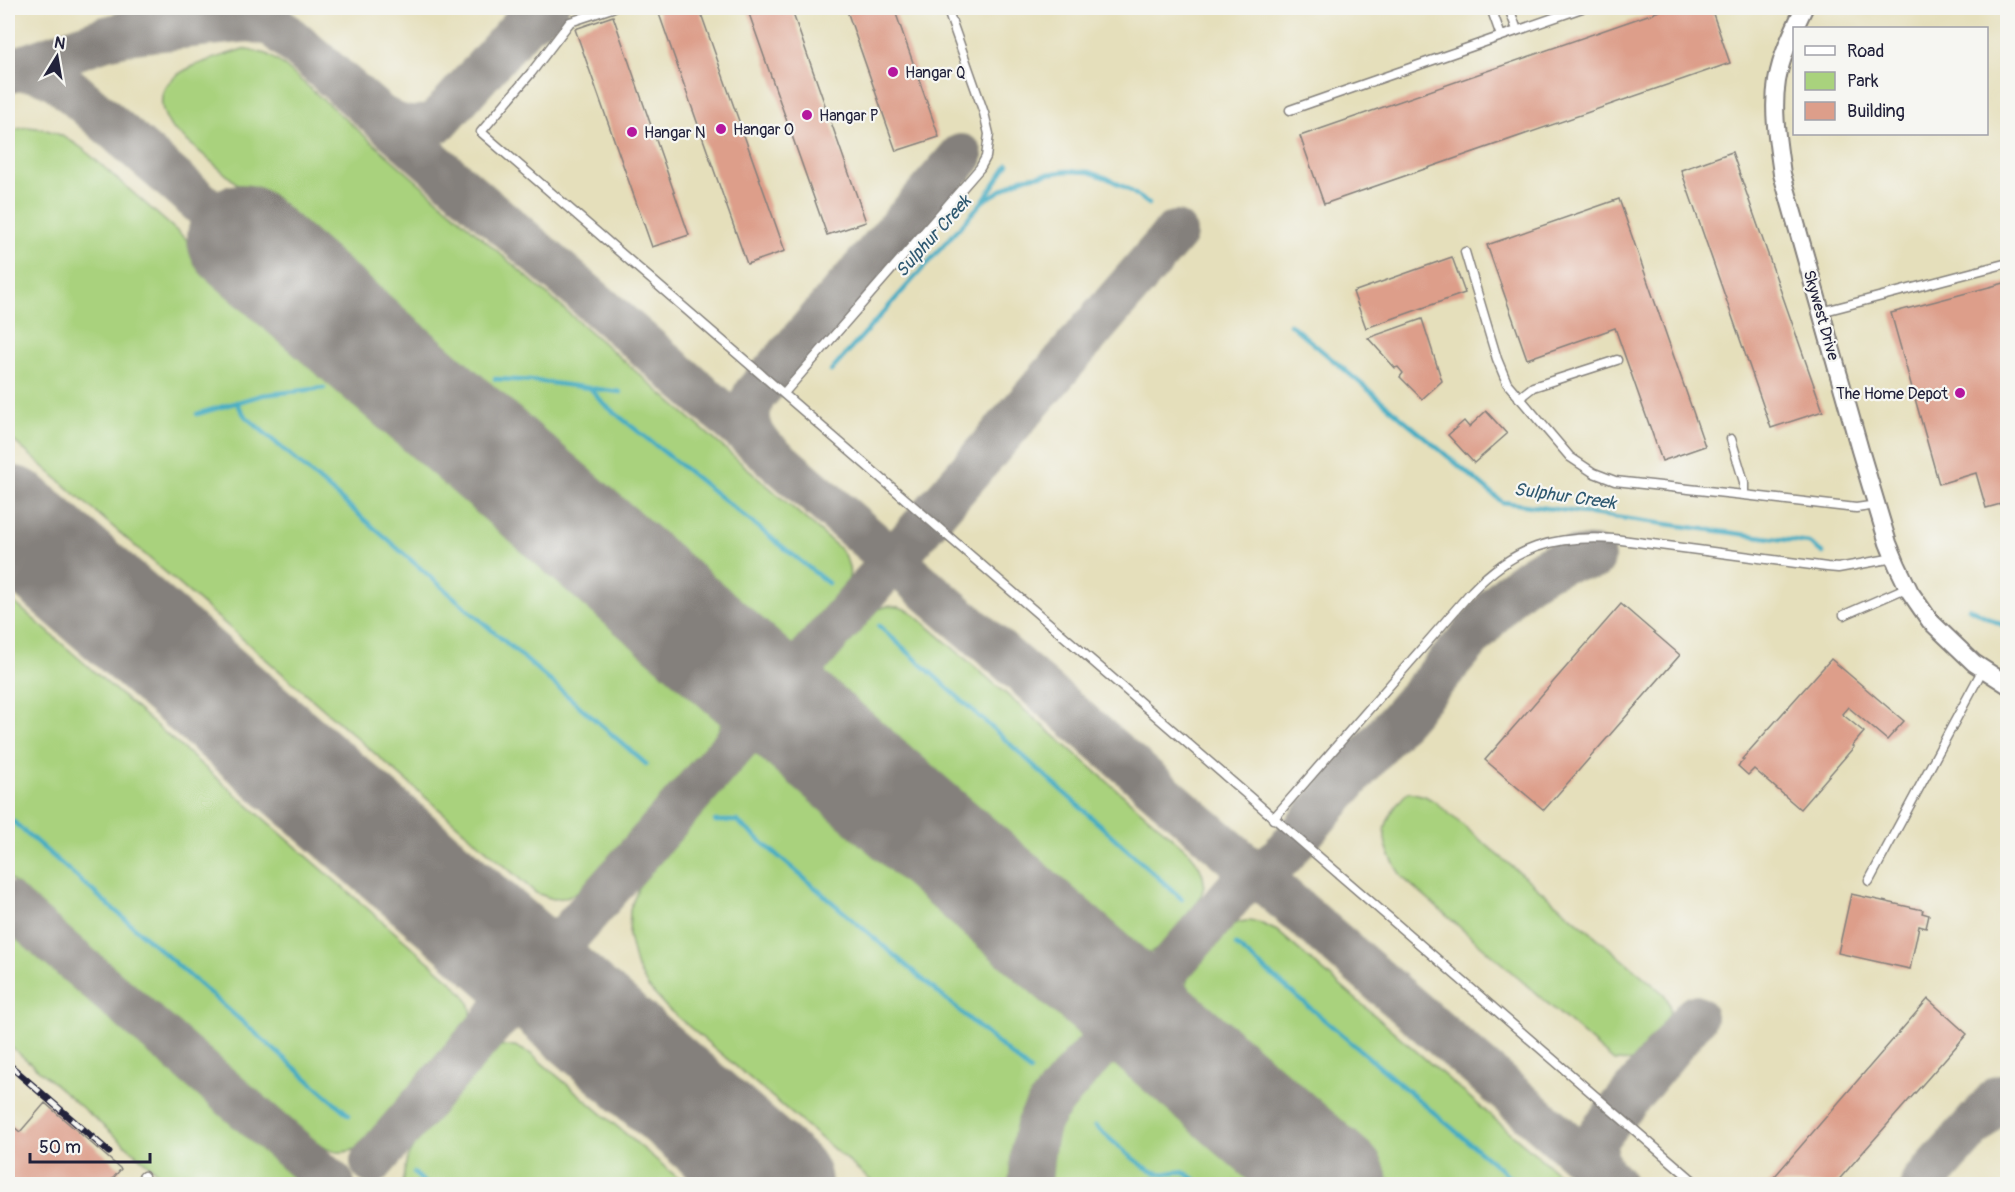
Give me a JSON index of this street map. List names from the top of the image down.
{
  "streets": {
    "street": ["Skywest Drive"]
  },
  "water": ["Sulphur Creek"],
  "places": [
    "Hangar Q",
    "Hangar P",
    "Hangar O",
    "Hangar N",
    "The Home Depot"
  ],
  "legend": ["Road", "Park", "Building"],
  "scale_bar": "50 m",
  "north": "top"
}
